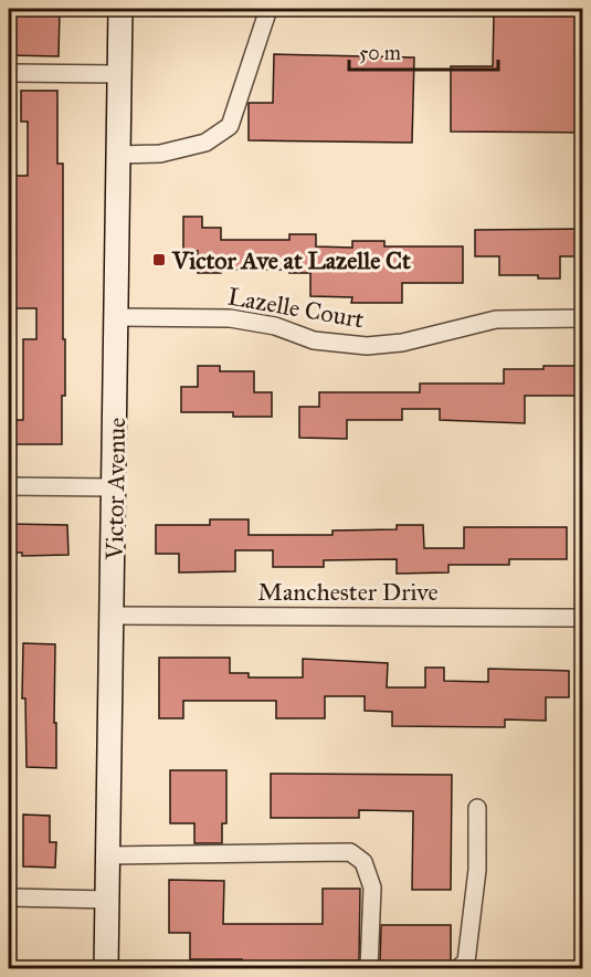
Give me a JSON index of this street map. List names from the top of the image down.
{
  "streets": {
    "main road": ["Victor Avenue"],
    "street": ["Lazelle Court", "Manchester Drive"]
  },
  "crossings": [
    ["Lazelle Court", "Victor Avenue"],
    ["Victor Avenue", "Manchester Drive"]
  ],
  "places": {
    "transit": ["Victor Ave at Lazelle Ct"]
  },
  "scale_bar": "50 m"
}
